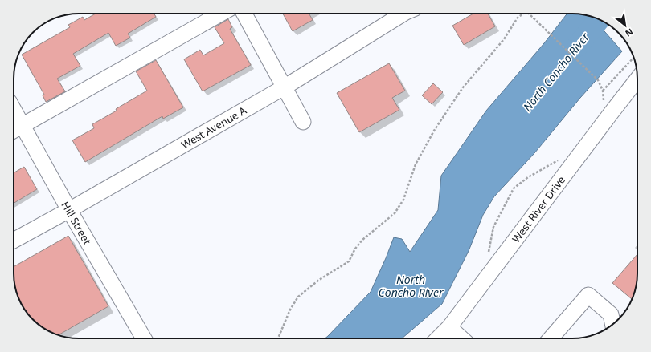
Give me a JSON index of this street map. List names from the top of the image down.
{
  "streets": {
    "street": ["West Avenue A", "West River Drive", "Hill Street"]
  },
  "crossings": [
    ["West Avenue A", "Hill Street"]
  ],
  "water": ["North Concho River"],
  "north": "bottom right"
}
